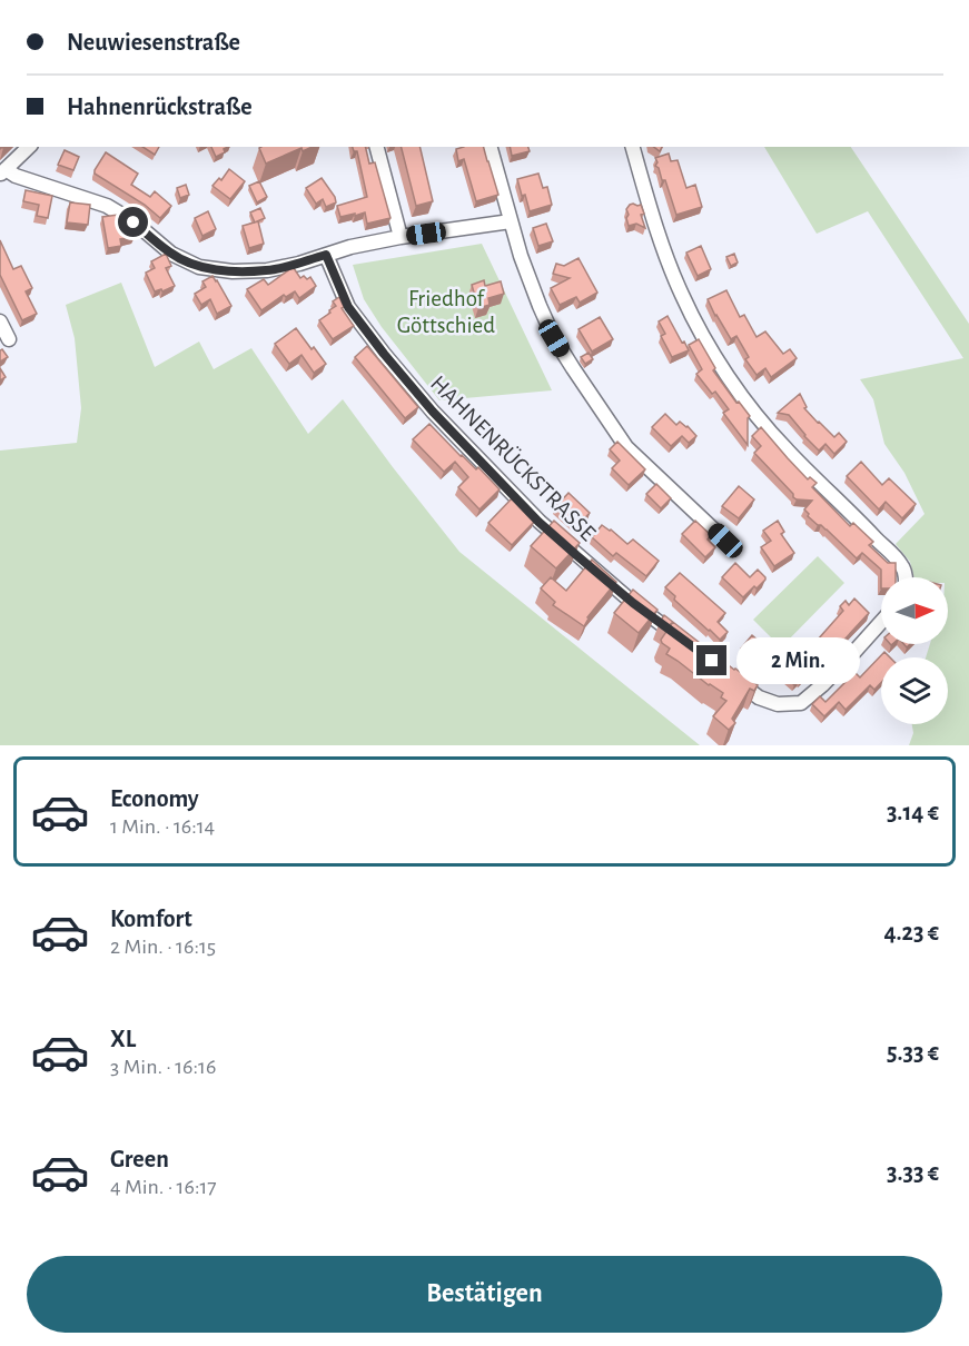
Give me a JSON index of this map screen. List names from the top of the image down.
{
  "streets": {
    "street": ["HAHNENRÜCKSTRASSE"]
  },
  "parks": ["Friedhof Göttschied"],
  "north": "right",
  "page": {
    "banner": ["Neuwiesenstraße", "Hahnenrückstraße"],
    "bubble": "2 Min.",
    "list": [
      {
        "name": "Economy",
        "note": "1 Min. · 16:14",
        "value": "3.14 €"
      },
      {
        "name": "Komfort",
        "note": "2 Min. · 16:15",
        "value": "4.23 €"
      },
      {
        "name": "XL",
        "note": "3 Min. · 16:16",
        "value": "5.33 €"
      },
      {
        "name": "Green",
        "note": "4 Min. · 16:17",
        "value": "3.33 €"
      }
    ],
    "buttons": "Bestätigen"
  }
}
